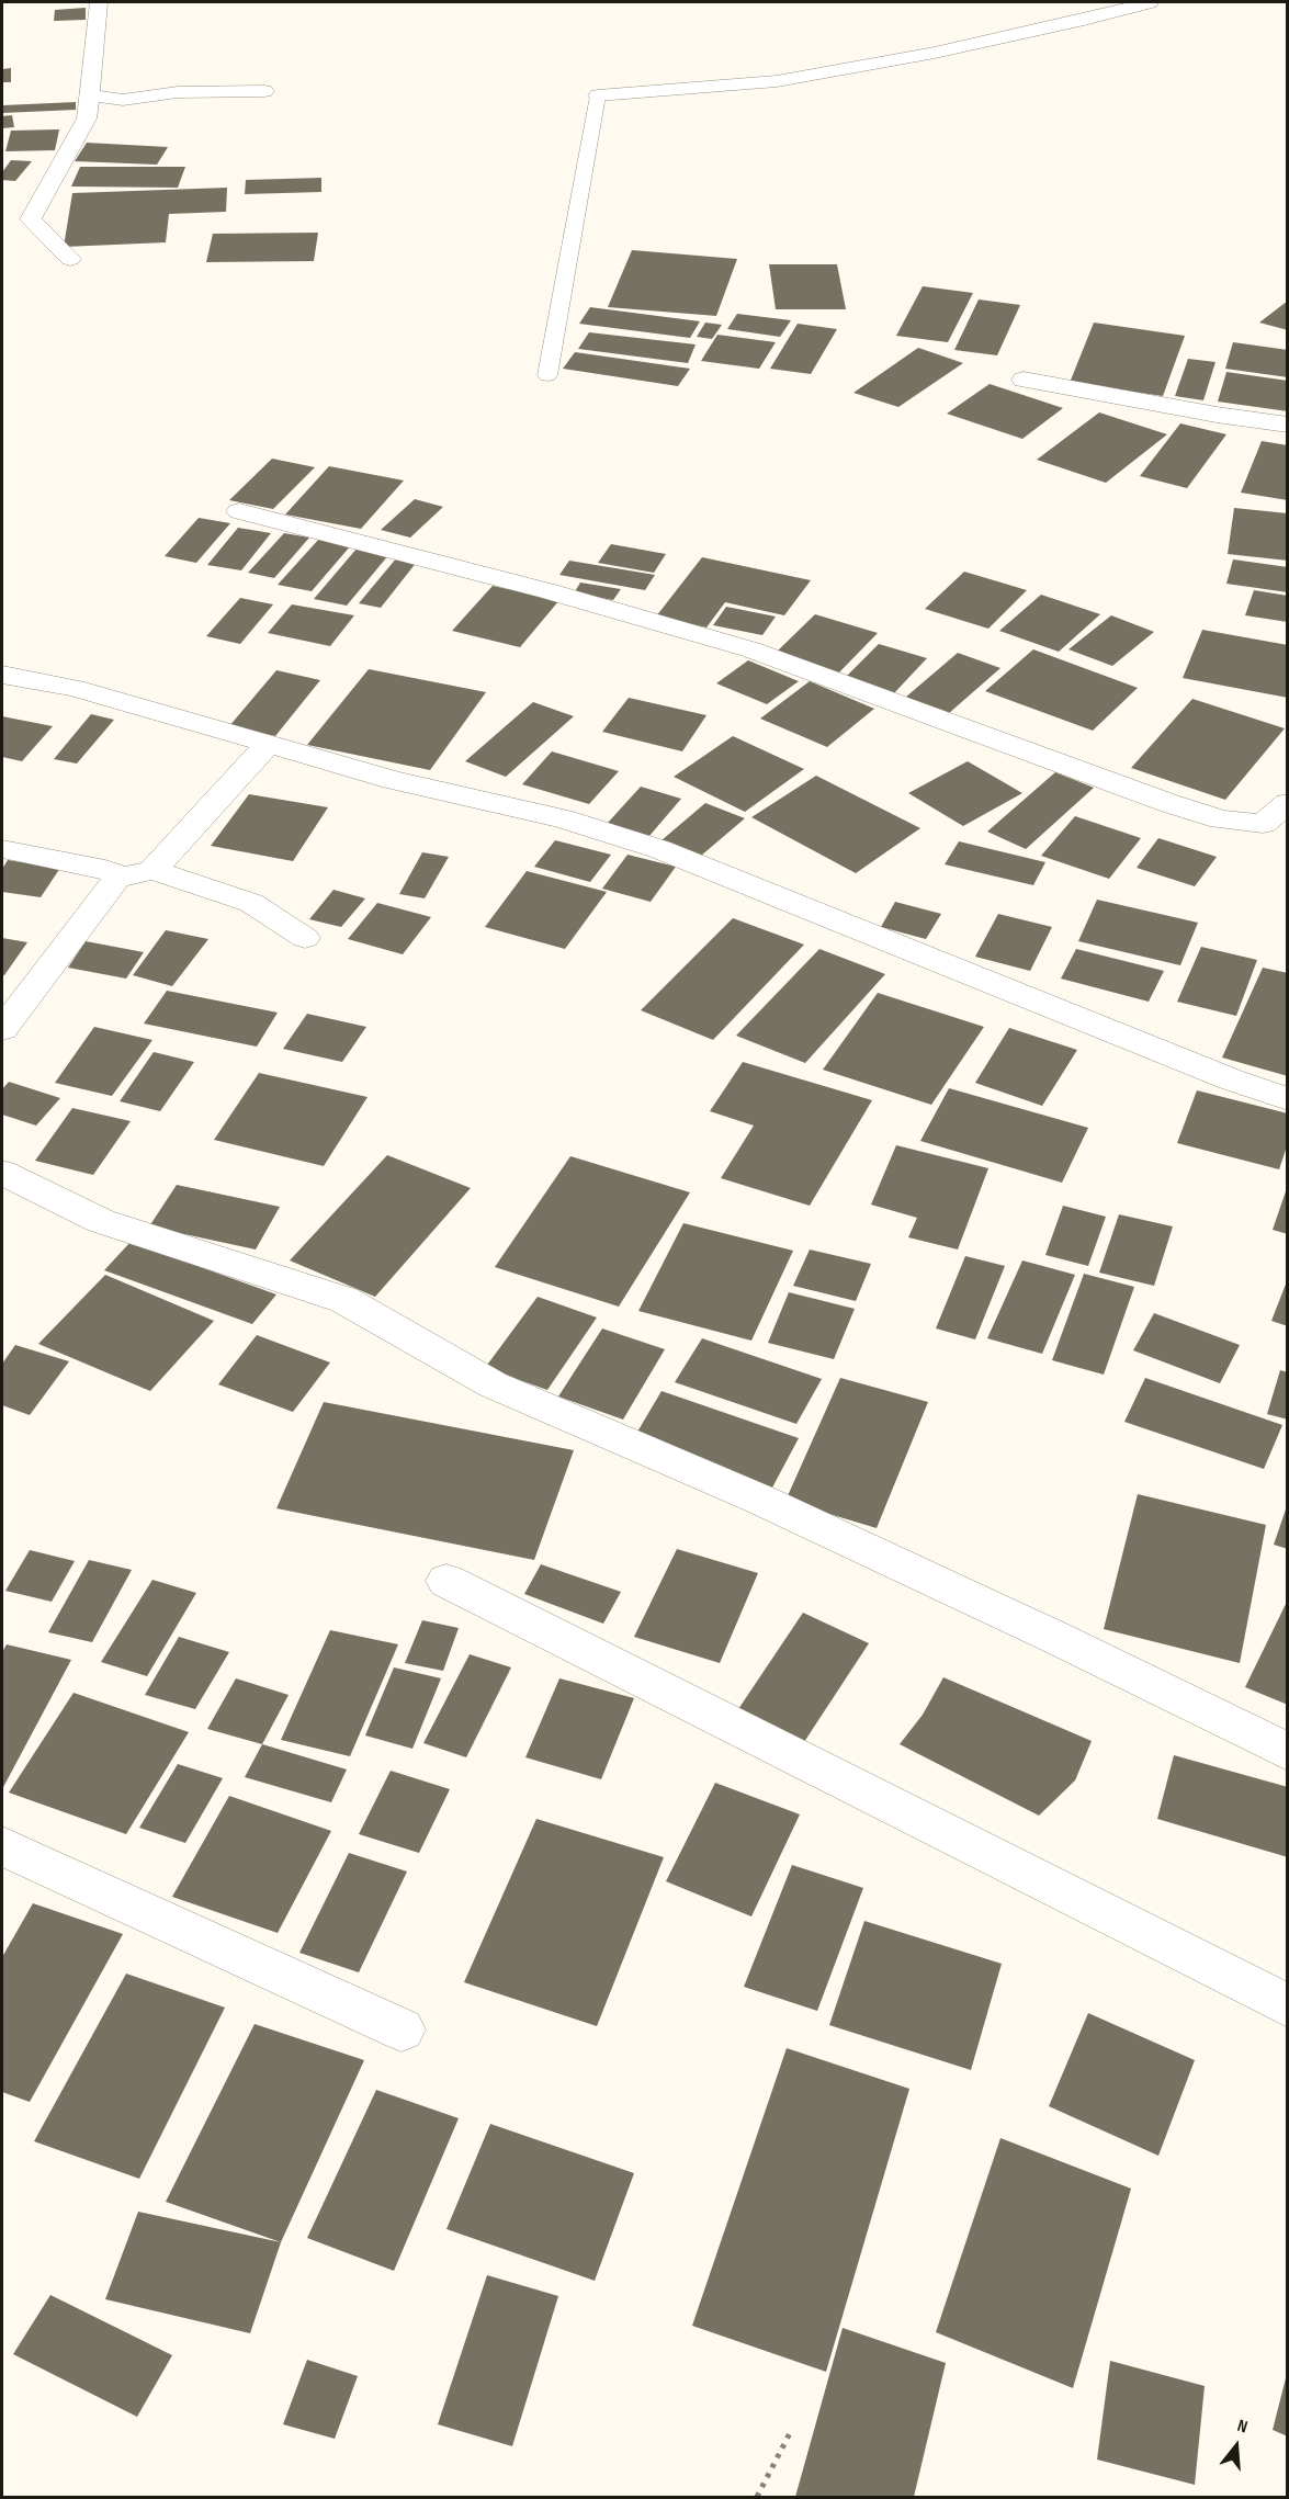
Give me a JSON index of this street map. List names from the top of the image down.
{
  "north": "top"
}
